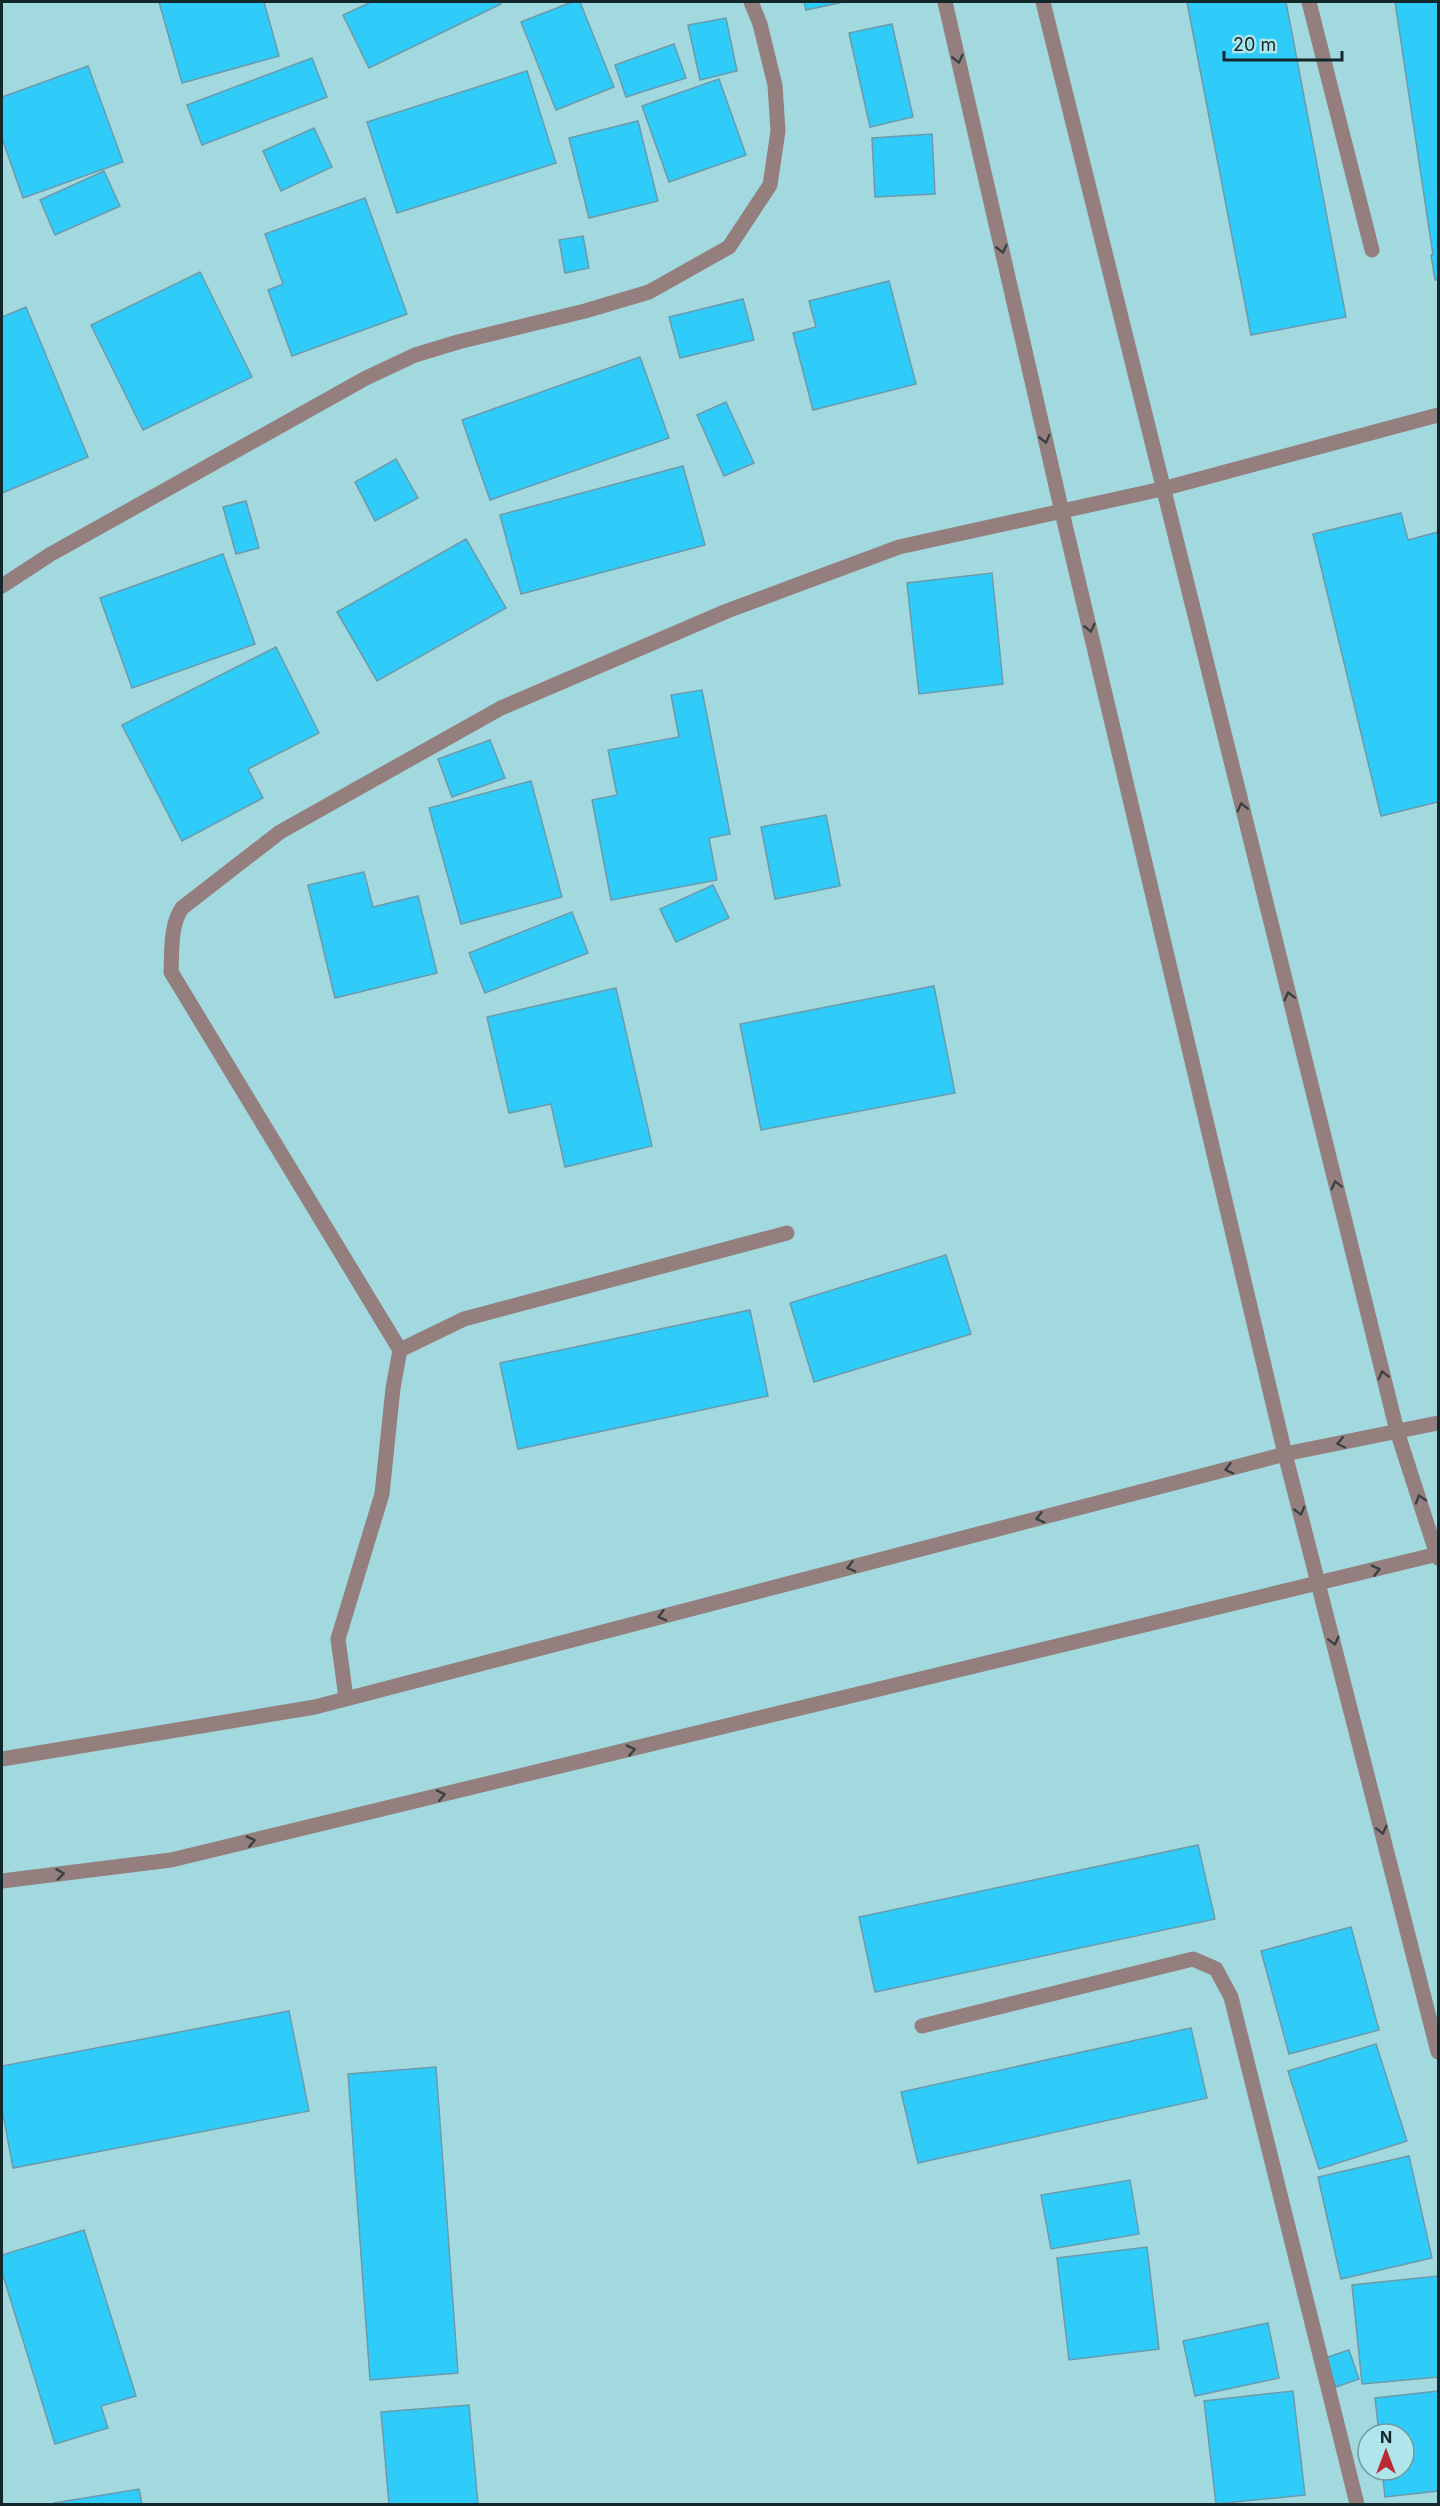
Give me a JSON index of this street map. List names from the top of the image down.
{
  "scale_bar": "20 m",
  "north": "top"
}
